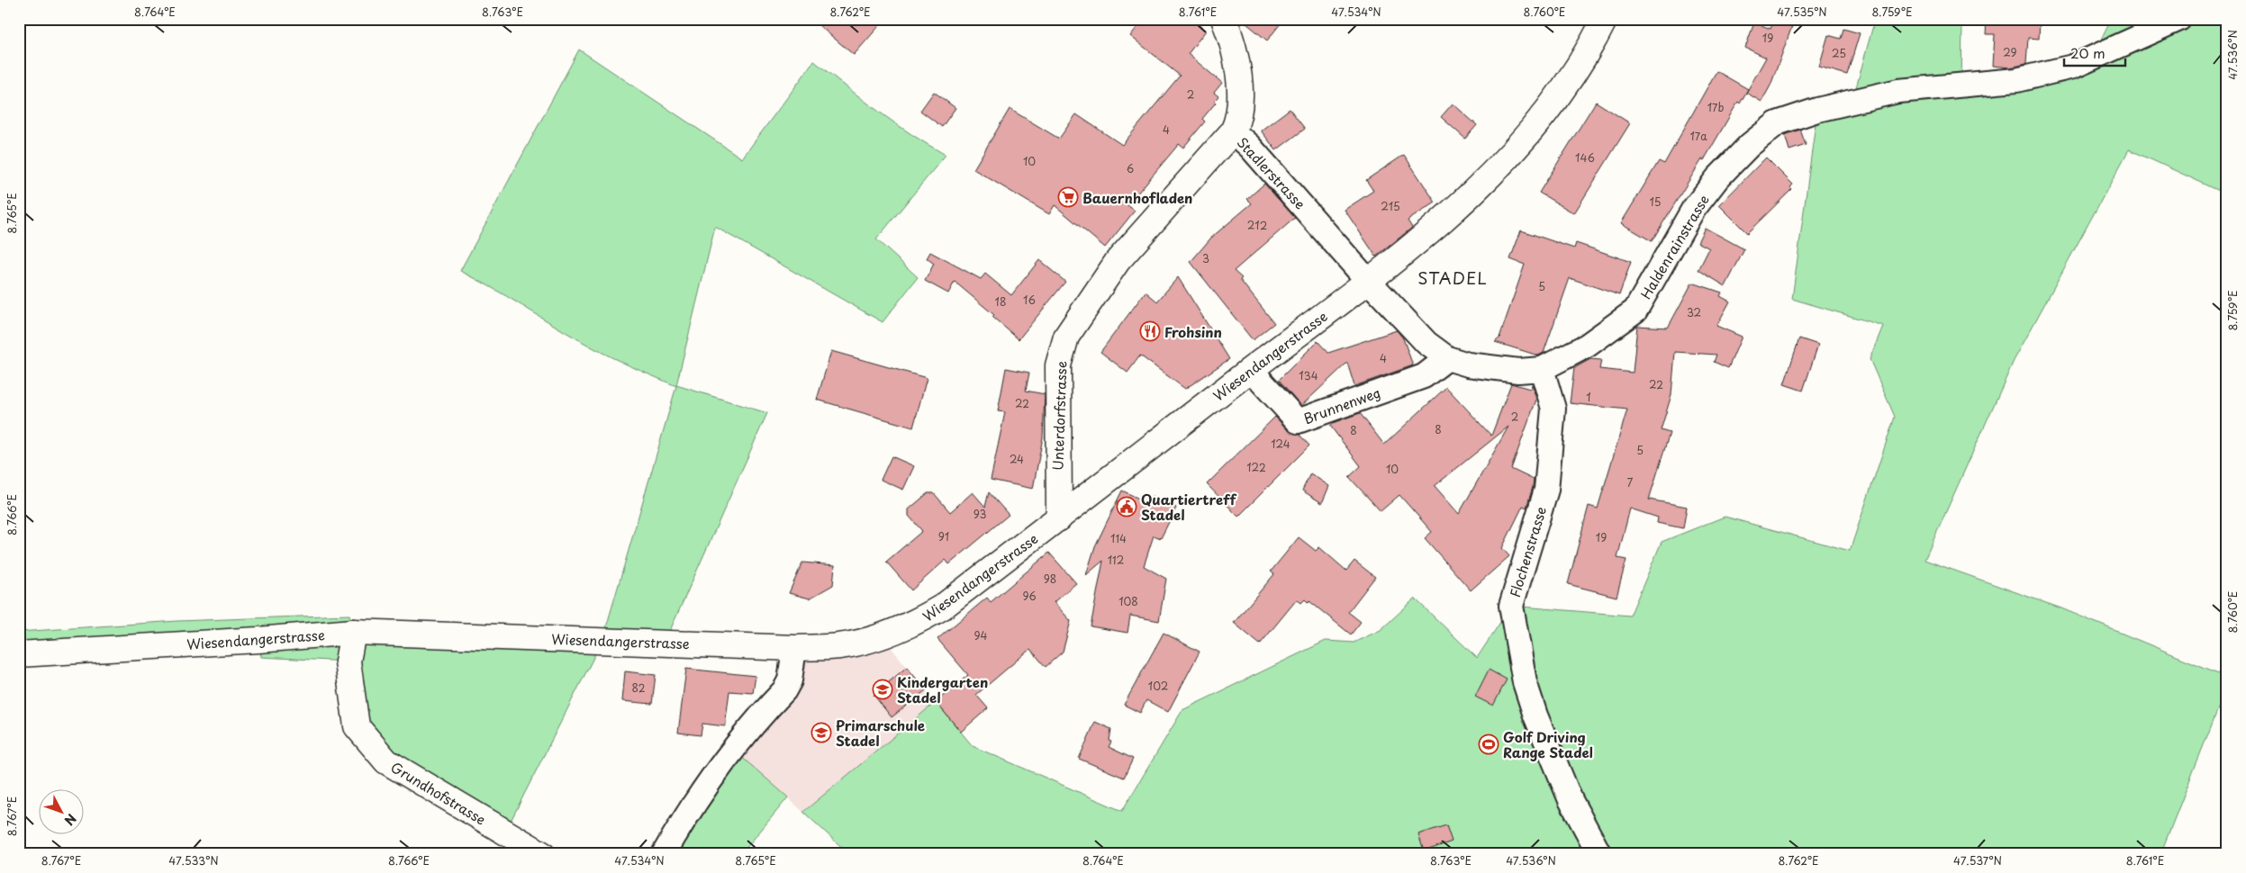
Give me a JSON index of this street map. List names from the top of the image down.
{
  "streets": {
    "main road": [
      "Stadlerstrasse",
      "Wiesendangerstrasse",
      "Unterdorfstrasse",
      "Grundhofstrasse"
    ],
    "street": ["Haldenrainstrasse", "Brunnenweg", "Flochenstrasse"]
  },
  "crossings": [
    ["Stadlerstrasse", "Haldenrainstrasse"],
    ["Stadlerstrasse", "Wiesendangerstrasse"],
    ["Stadlerstrasse", "Unterdorfstrasse"],
    ["Haldenrainstrasse", "Wiesendangerstrasse"],
    ["Haldenrainstrasse", "Brunnenweg"],
    ["Haldenrainstrasse", "Flochenstrasse"],
    ["Wiesendangerstrasse", "Brunnenweg"],
    ["Wiesendangerstrasse", "Unterdorfstrasse"],
    ["Wiesendangerstrasse", "Grundhofstrasse"]
  ],
  "districts": ["STADEL"],
  "places": {
    "supermarket": ["Bauernhofladen"],
    "restaurant": ["Frohsinn"],
    "public building": ["Quartiertreff Stadel"],
    "school or university": ["Kindergarten Stadel", "Primarschule Stadel"],
    "sports": ["Golf Driving Range Stadel"]
  },
  "house_numbers": [
    "19",
    "29",
    "25",
    "2",
    "17b",
    "4",
    "17a",
    "146",
    "10",
    "6",
    "15",
    "215",
    "212",
    "3",
    "5",
    "16",
    "18",
    "32",
    "4",
    "134",
    "22",
    "1",
    "22",
    "2",
    "8",
    "8",
    "124",
    "5",
    "24",
    "122",
    "10",
    "7",
    "93",
    "91",
    "19",
    "114",
    "112",
    "98",
    "96",
    "108",
    "94",
    "102",
    "82"
  ],
  "scale_bar": "20 m",
  "north": "bottom right",
  "coordinates": [
    "8.764°E",
    "8.763°E",
    "8.762°E",
    "8.761°E",
    "47.534°N",
    "8.760°E",
    "47.535°N",
    "8.759°E",
    "47.536°N",
    "8.765°E",
    "8.766°E",
    "8.767°E",
    "47.533°N",
    "47.537°N"
  ]
}
